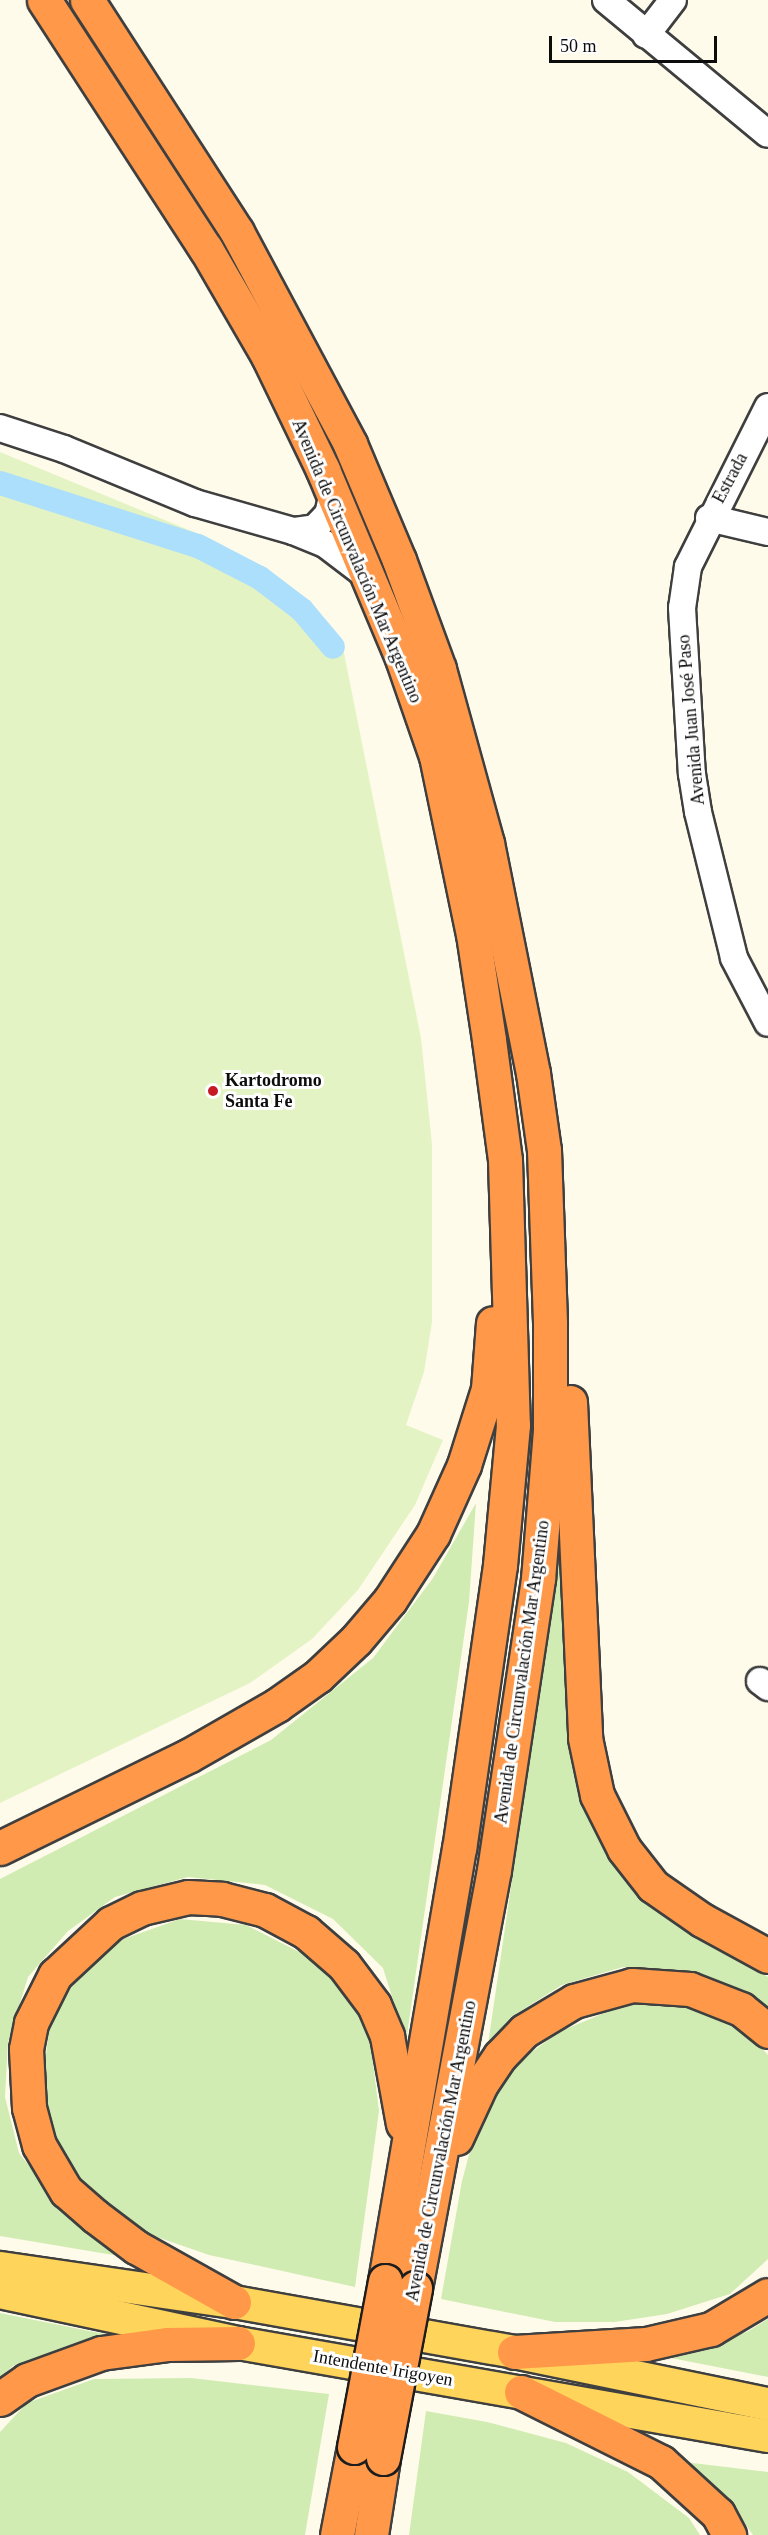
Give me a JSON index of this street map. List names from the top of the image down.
{
  "streets": {
    "highway": ["Avenida de Circunvalación Mar Argentino"],
    "main road": ["Intendente Irigoyen"],
    "street": ["Estrada", "Avenida Juan José Paso"]
  },
  "crossings": [
    ["Estrada", "Avenida Juan José Paso"]
  ],
  "places": ["Kartodromo Santa Fe"],
  "scale_bar": "50 m"
}
